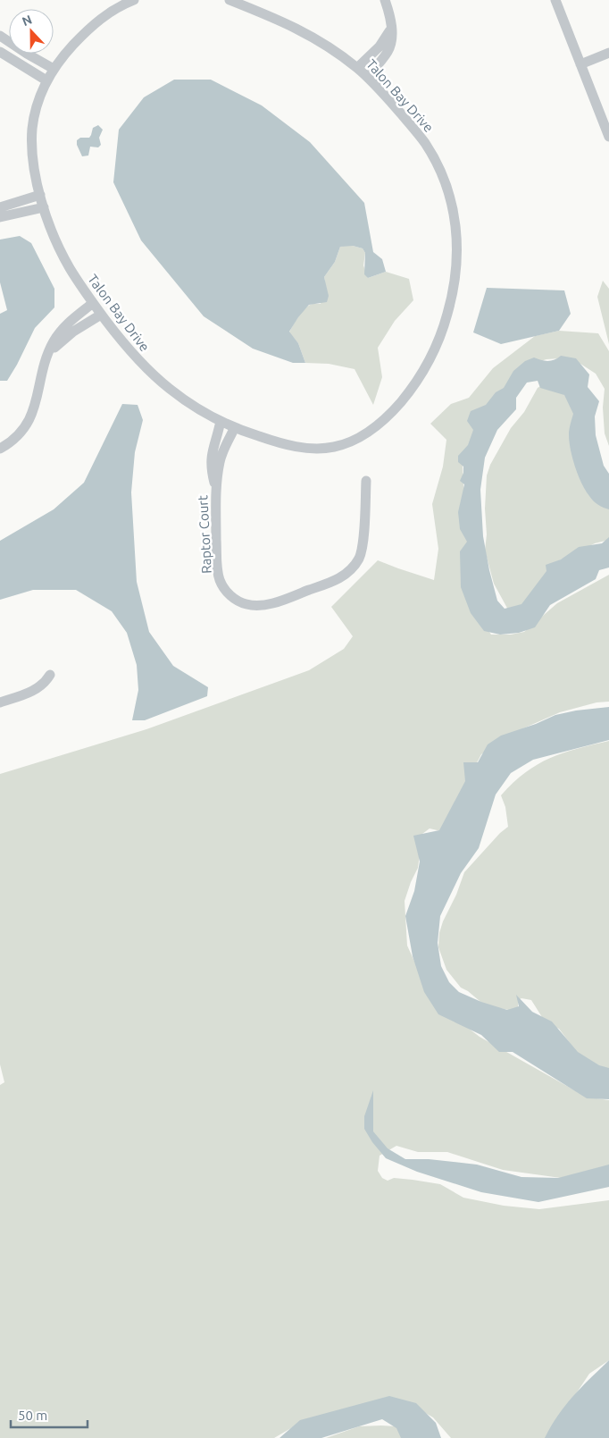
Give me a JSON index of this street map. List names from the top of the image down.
{
  "streets": {
    "street": ["Talon Bay Drive", "Raptor Court"]
  },
  "crossings": [
    ["Talon Bay Drive", "Raptor Court"]
  ],
  "scale_bar": "50 m",
  "north": "top"
}
